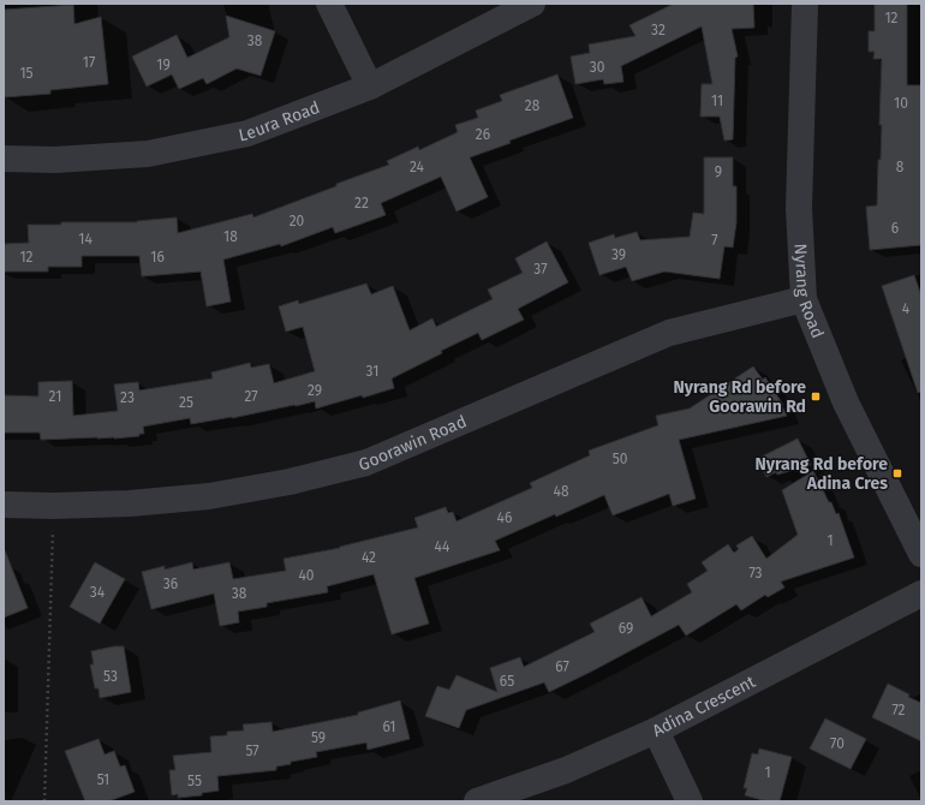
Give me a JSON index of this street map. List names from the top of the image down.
{
  "streets": {
    "street": [
      "Leura Road",
      "Nyrang Road",
      "Goorawin Road",
      "Adina Crescent"
    ]
  },
  "crossings": [
    ["Nyrang Road", "Goorawin Road"]
  ],
  "places": {
    "transit": ["Nyrang Rd before Goorawin Rd", "Nyrang Rd before Adina Cres"]
  },
  "house_numbers": [
    "12",
    "32",
    "38",
    "17",
    "19",
    "30",
    "15",
    "11",
    "10",
    "28",
    "26",
    "24",
    "8",
    "9",
    "22",
    "20",
    "6",
    "18",
    "14",
    "7",
    "39",
    "12",
    "16",
    "37",
    "4",
    "31",
    "29",
    "21",
    "27",
    "23",
    "25",
    "50",
    "48",
    "46",
    "1",
    "44",
    "42",
    "73",
    "40",
    "36",
    "34",
    "38",
    "69",
    "67",
    "53",
    "65",
    "72",
    "61",
    "59",
    "70",
    "57",
    "1",
    "51",
    "55"
  ]
}
